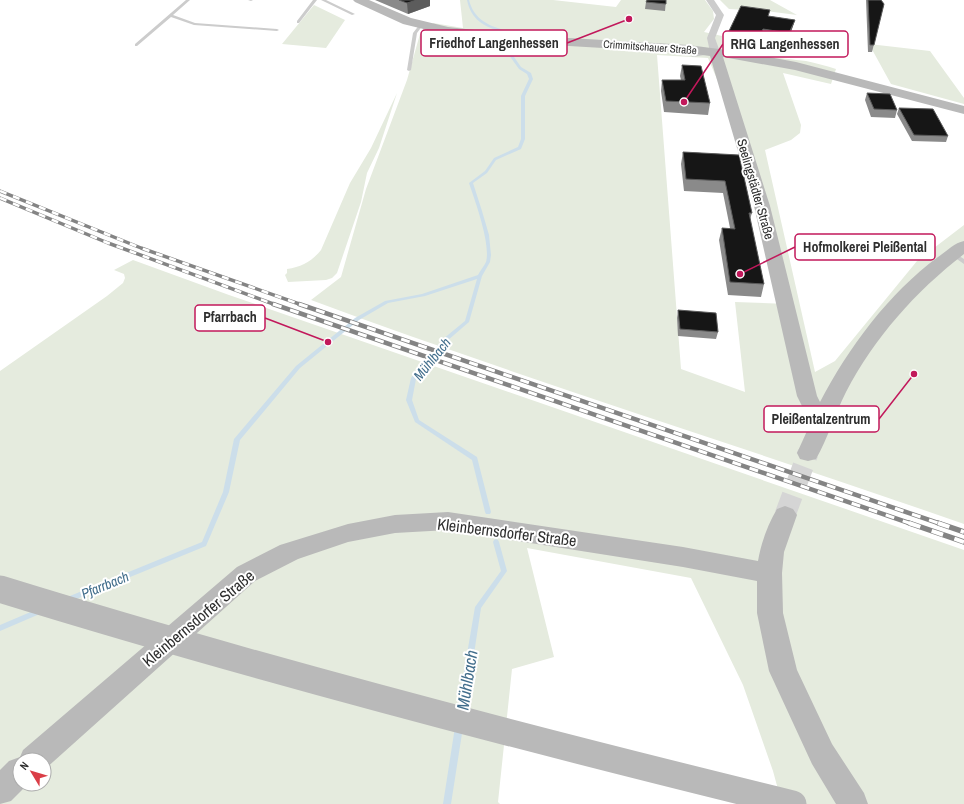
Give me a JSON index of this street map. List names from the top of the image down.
{
  "streets": {
    "street": ["Crimmitschauer Straße", "Seelingstädter Straße", "Kleinbernsdorfer Straße"]
  },
  "crossings": [
    ["Crimmitschauer Straße", "Seelingstädter Straße"]
  ],
  "water": ["Mühlbach", "Pfarrbach"],
  "places": [
    "Friedhof Langenhessen",
    "RHG Langenhessen",
    "Hofmolkerei Pleißental",
    "Pfarrbach",
    "Pleißentalzentrum"
  ],
  "north": "top left"
}
